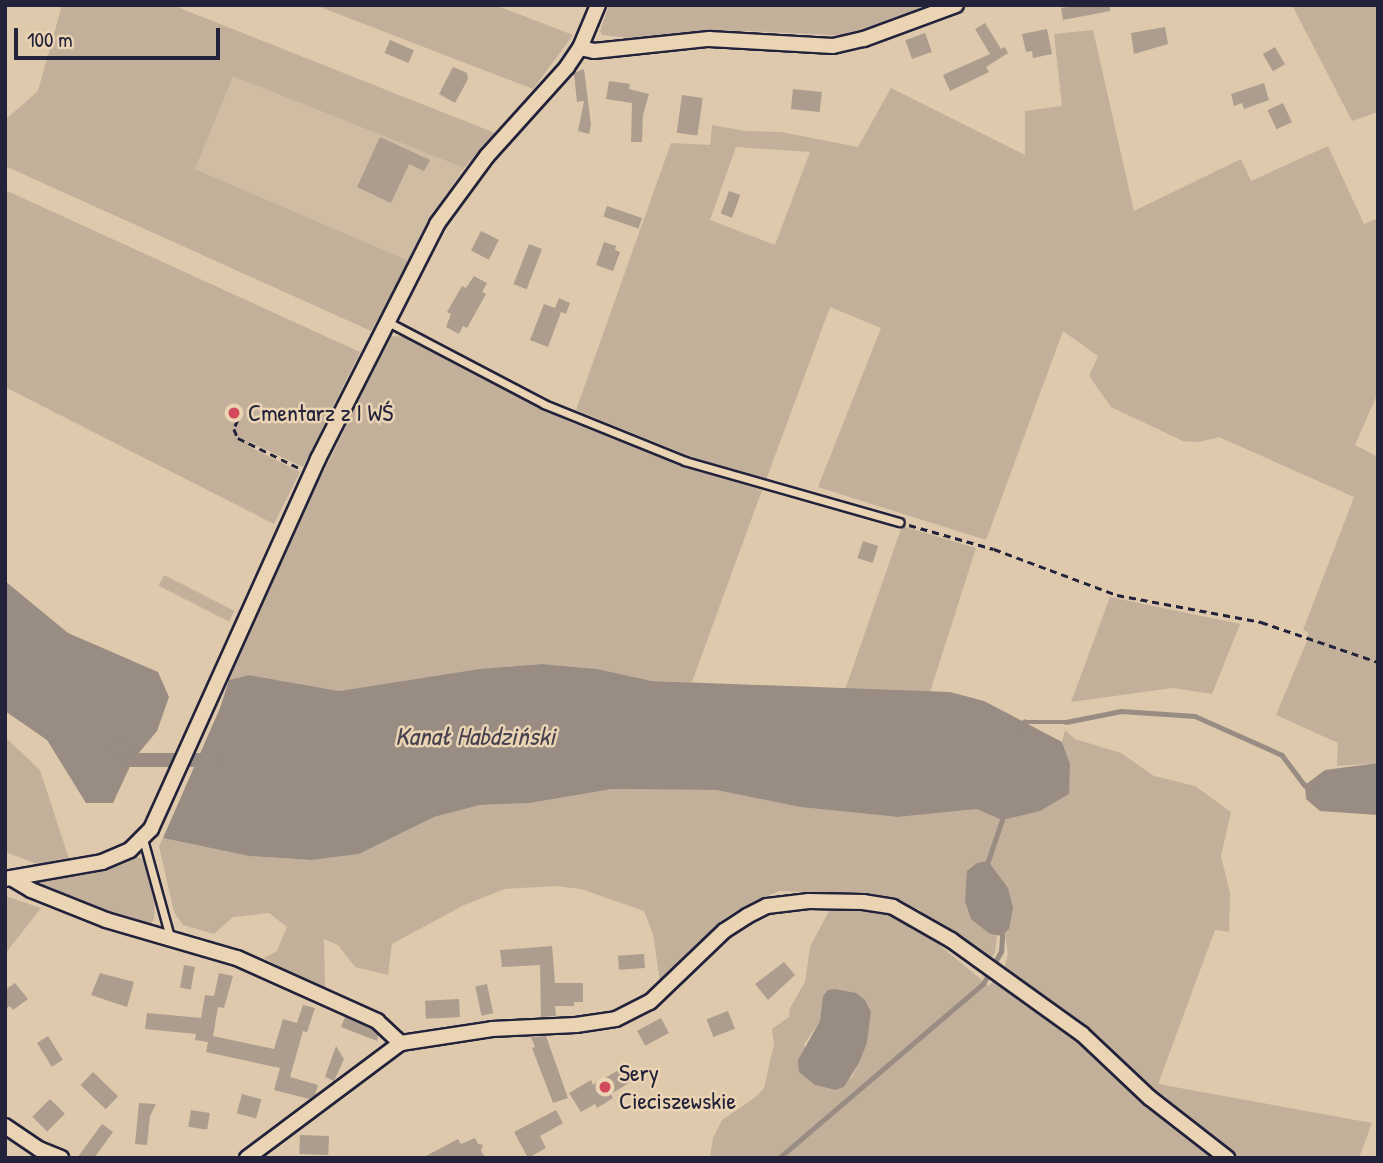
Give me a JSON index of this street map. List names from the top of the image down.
{
  "water": ["Kanał Habdziński"],
  "places": ["Cmentarz z I WŚ", "Sery Cieciszewskie"],
  "scale_bar": "100 m"
}
